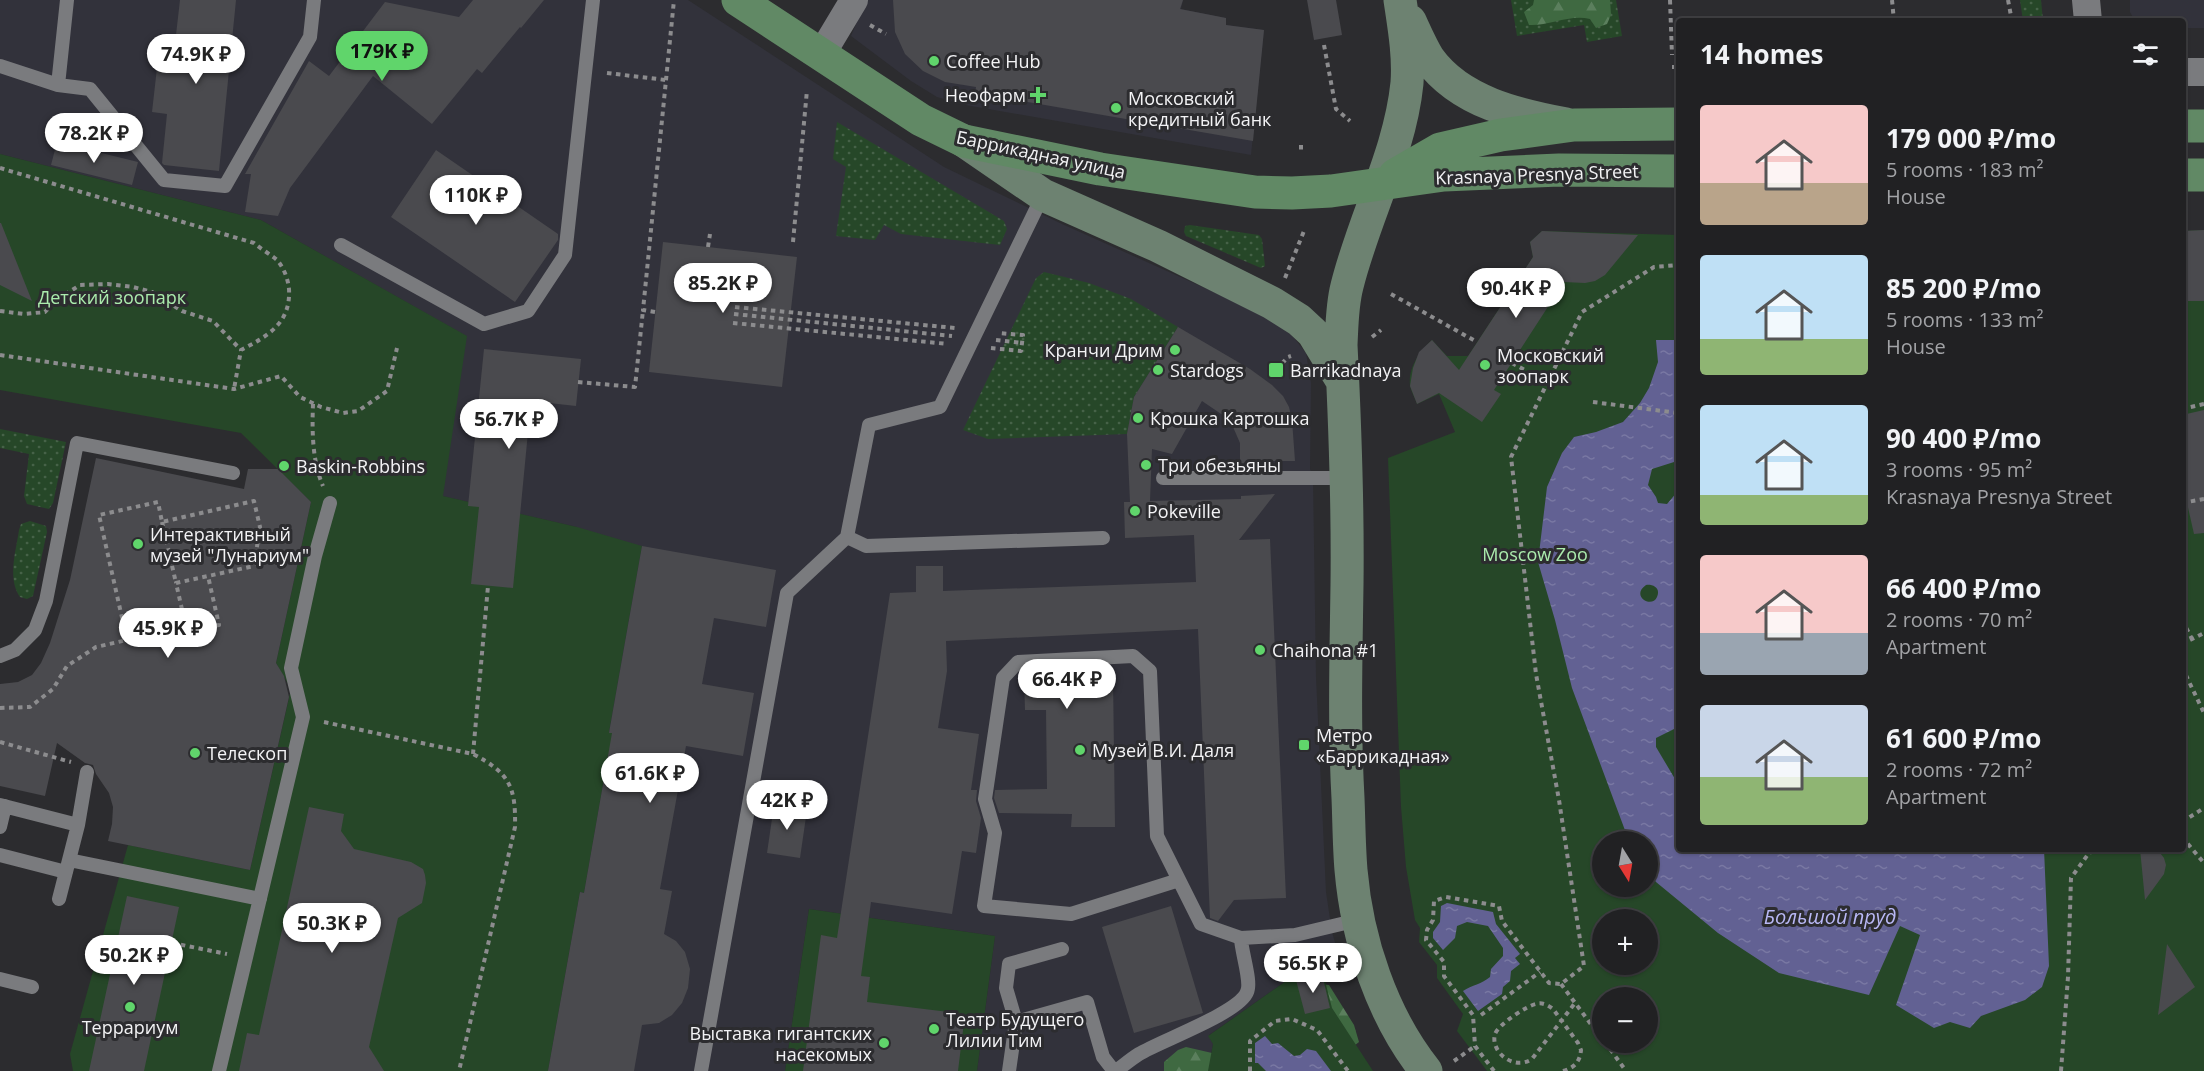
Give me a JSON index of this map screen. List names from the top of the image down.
{
  "streets": {
    "main road": ["Баррикадная улица", "Krasnaya Presnya Street"]
  },
  "crossings": [
    ["Баррикадная улица", "Krasnaya Presnya Street"]
  ],
  "water": ["Большой пруд"],
  "parks": ["Детский зоопарк", "Moscow Zoo"],
  "places": {
    "other": [
      "Coffee Hub",
      "Московский кредитный банк",
      "Кранчи Дрим",
      "Московский зоопарк",
      "Stardogs",
      "Крошка Картошка",
      "Три обезьяны",
      "Baskin-Robbins",
      "Pokeville",
      "Интерактивный музей \"Лунариум\"",
      "Chaihona #1",
      "Музей В.И. Даля",
      "Телескоп",
      "Террариум",
      "Театр Будущего Лилии Тим",
      "Выставка гигантских насекомых"
    ],
    "health": ["Неофарм"],
    "transit": ["Barrikadnaya", "Метро «Баррикадная»"]
  },
  "north": "bottom",
  "page": {
    "heading": "14 homes",
    "price": [
      "179K ₽",
      "74.9K ₽",
      "78.2K ₽",
      "110K ₽",
      "85.2K ₽",
      "90.4K ₽",
      "56.7K ₽",
      "45.9K ₽",
      "66.4K ₽",
      "61.6K ₽",
      "42K ₽",
      "50.3K ₽",
      "50.2K ₽",
      "56.5K ₽"
    ],
    "list": [
      {
        "name": "179 000 ₽/mo",
        "note": "5 rooms · 183 m² · House"
      },
      {
        "name": "85 200 ₽/mo",
        "note": "5 rooms · 133 m² · House"
      },
      {
        "name": "90 400 ₽/mo",
        "note": "3 rooms · 95 m² · Krasnaya Presnya Street"
      },
      {
        "name": "66 400 ₽/mo",
        "note": "2 rooms · 70 m² · Apartment"
      },
      {
        "name": "61 600 ₽/mo",
        "note": "2 rooms · 72 m² · Apartment"
      }
    ],
    "map_buttons": ["+", "−"]
  }
}
